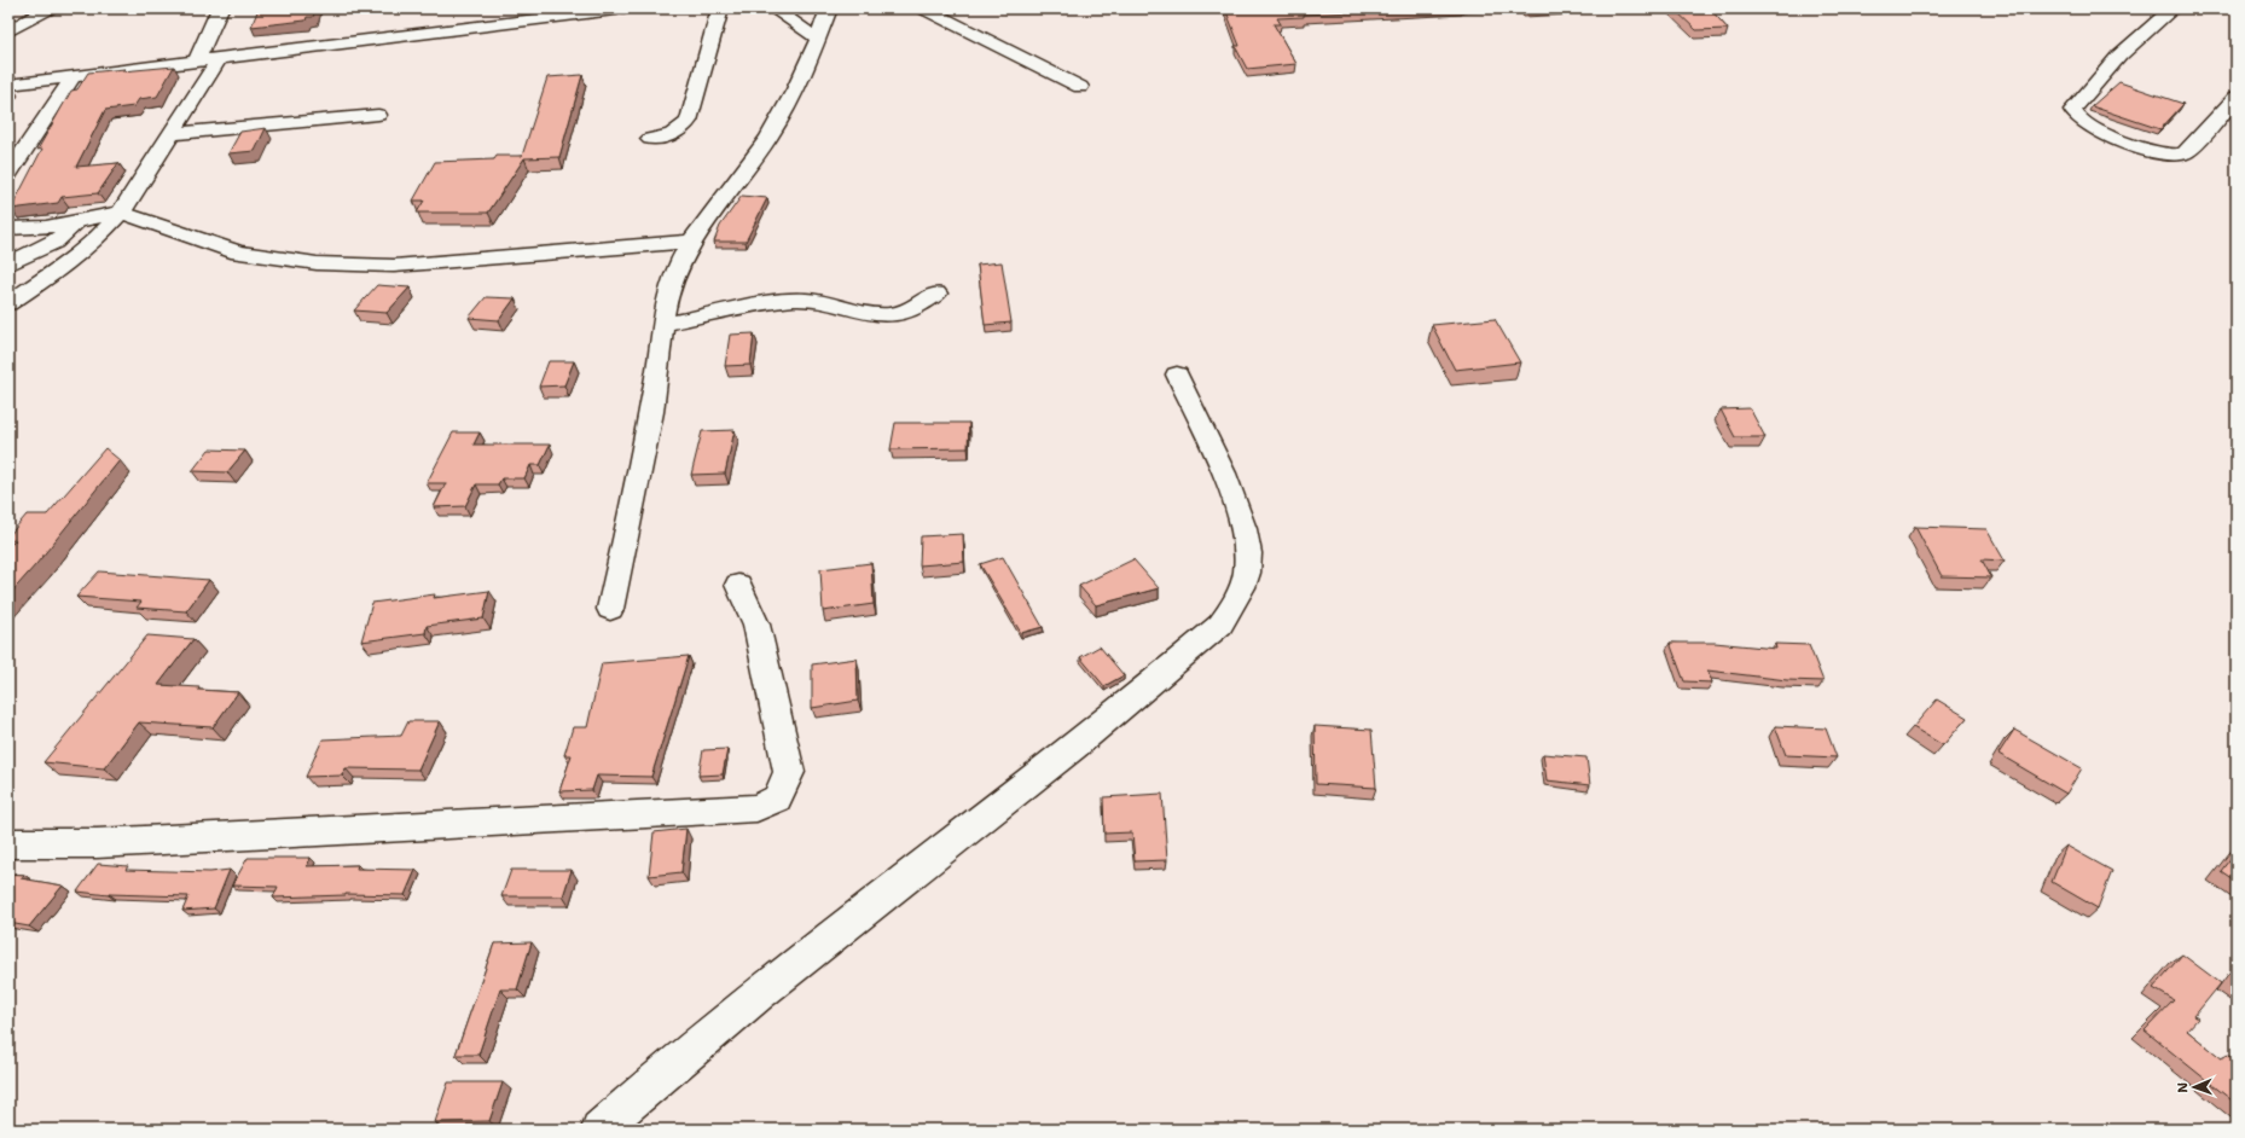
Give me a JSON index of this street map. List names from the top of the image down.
{
  "north": "left"
}
